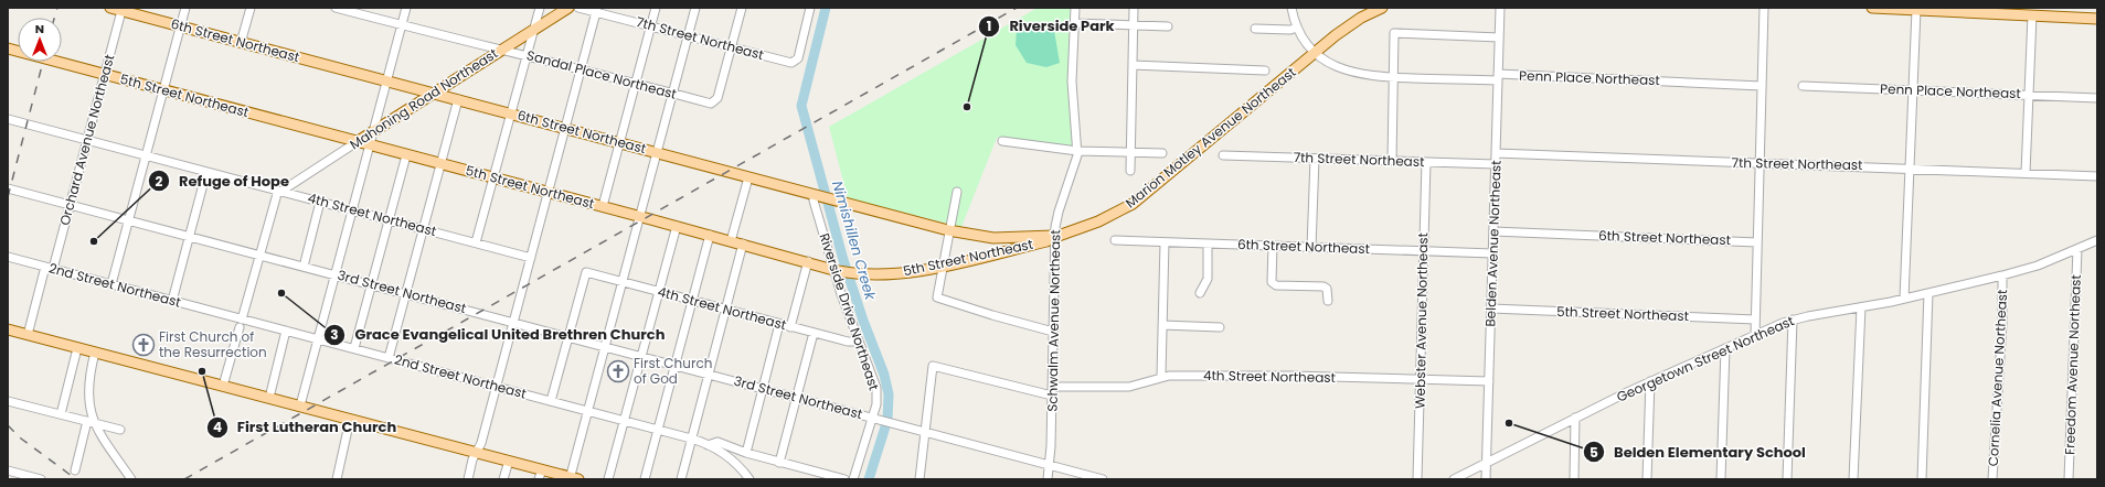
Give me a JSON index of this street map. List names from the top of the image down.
{
  "streets": {
    "main road": [
      "6th Street Northeast",
      "5th Street Northeast",
      "Mahoning Road Northeast",
      "Marion Motley Avenue Northeast"
    ],
    "street": [
      "7th Street Northeast",
      "Sandal Place Northeast",
      "Penn Place Northeast",
      "Orchard Avenue Northeast",
      "4th Street Northeast",
      "Belden Avenue Northeast",
      "2nd Street Northeast",
      "3rd Street Northeast",
      "Riverside Drive Northeast",
      "Schwalm Avenue Northeast",
      "Webster Avenue Northeast",
      "Georgetown Street Northeast",
      "Freedom Avenue Northeast",
      "Cornelia Avenue Northeast"
    ]
  },
  "crossings": [
    ["7th Street Northeast", "Sandal Place Northeast"],
    ["7th Street Northeast", "Belden Avenue Northeast"],
    ["7th Street Northeast", "Webster Avenue Northeast"],
    ["6th Street Northeast", "5th Street Northeast"],
    ["6th Street Northeast", "Mahoning Road Northeast"],
    ["6th Street Northeast", "Marion Motley Avenue Northeast"],
    ["6th Street Northeast", "Orchard Avenue Northeast"],
    ["6th Street Northeast", "Belden Avenue Northeast"],
    ["6th Street Northeast", "Riverside Drive Northeast"],
    ["6th Street Northeast", "Schwalm Avenue Northeast"],
    ["6th Street Northeast", "Webster Avenue Northeast"],
    ["Sandal Place Northeast", "Mahoning Road Northeast"],
    ["Penn Place Northeast", "Marion Motley Avenue Northeast"],
    ["Penn Place Northeast", "Belden Avenue Northeast"],
    ["5th Street Northeast", "Mahoning Road Northeast"],
    ["5th Street Northeast", "Marion Motley Avenue Northeast"],
    ["5th Street Northeast", "Orchard Avenue Northeast"],
    ["5th Street Northeast", "Belden Avenue Northeast"],
    ["5th Street Northeast", "Riverside Drive Northeast"],
    ["5th Street Northeast", "Schwalm Avenue Northeast"],
    ["Mahoning Road Northeast", "4th Street Northeast"],
    ["Marion Motley Avenue Northeast", "Schwalm Avenue Northeast"],
    ["Orchard Avenue Northeast", "4th Street Northeast"],
    ["Orchard Avenue Northeast", "2nd Street Northeast"],
    ["Orchard Avenue Northeast", "3rd Street Northeast"],
    ["4th Street Northeast", "Belden Avenue Northeast"],
    ["4th Street Northeast", "3rd Street Northeast"],
    ["4th Street Northeast", "Riverside Drive Northeast"],
    ["4th Street Northeast", "Schwalm Avenue Northeast"],
    ["4th Street Northeast", "Webster Avenue Northeast"],
    ["Belden Avenue Northeast", "Georgetown Street Northeast"],
    ["3rd Street Northeast", "Riverside Drive Northeast"],
    ["3rd Street Northeast", "Schwalm Avenue Northeast"],
    ["Georgetown Street Northeast", "Freedom Avenue Northeast"],
    ["Georgetown Street Northeast", "Cornelia Avenue Northeast"]
  ],
  "water": ["Nimishillen Creek"],
  "places": {
    "other": [
      "Riverside Park",
      "Refuge of Hope",
      "Grace Evangelical United Brethren Church",
      "First Lutheran Church",
      "Belden Elementary School"
    ],
    "church": ["First Church of the Resurrection", "First Church of God"]
  },
  "north": "top"
}
